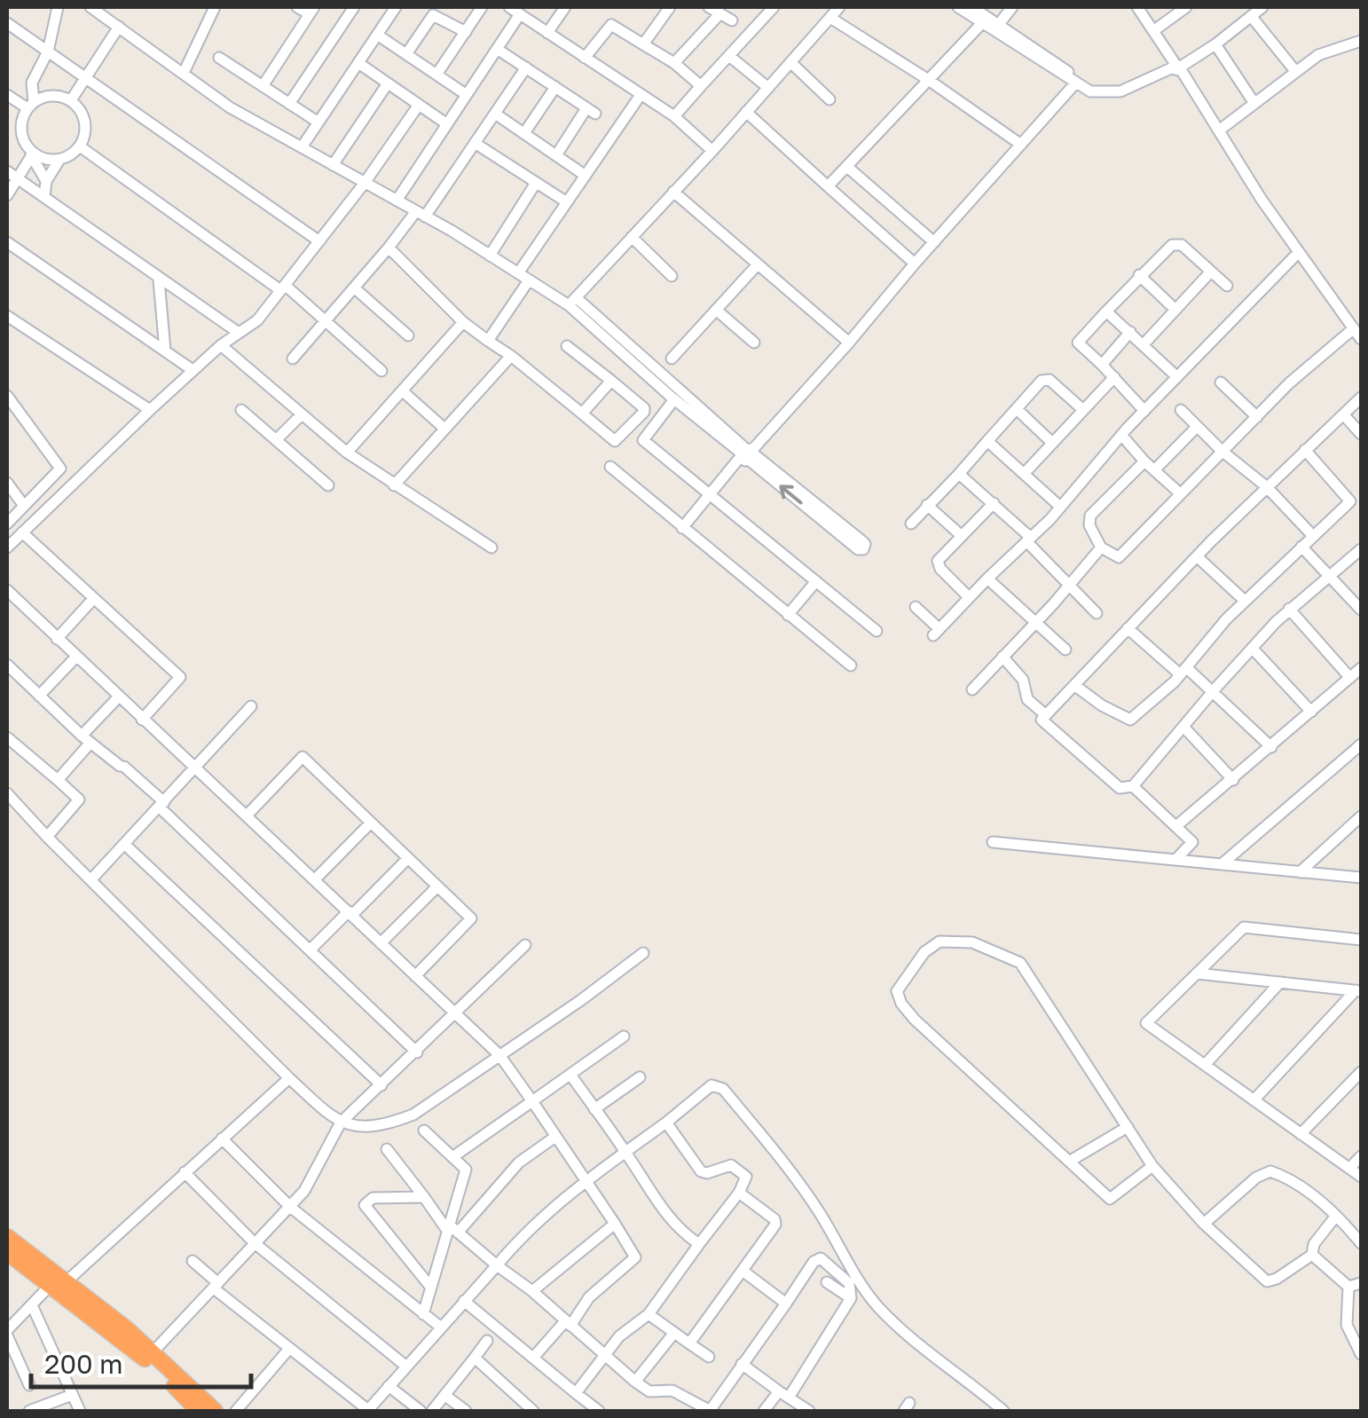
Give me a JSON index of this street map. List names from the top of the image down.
{
  "scale_bar": "200 m"
}
